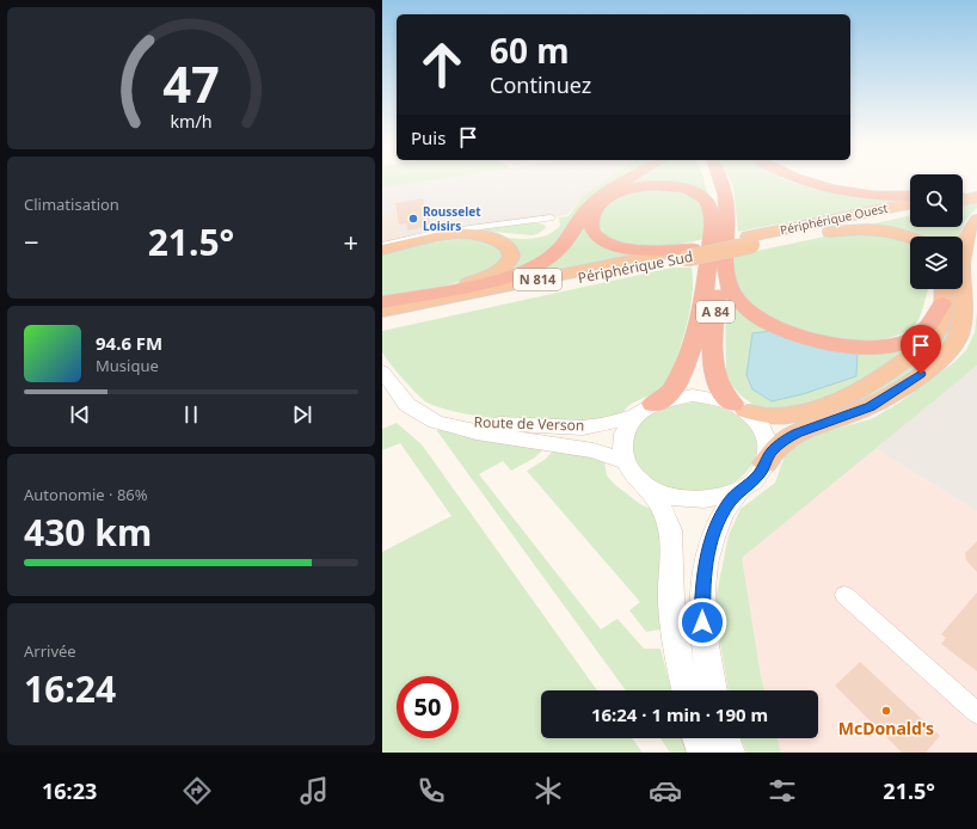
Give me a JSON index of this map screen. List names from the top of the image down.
{
  "streets": {
    "highway": [
      "Périphérique Ouest",
      "Périphérique Sud",
      "N 814",
      "A 84"
    ],
    "main road": ["Route de Verson"]
  },
  "crossings": [
    ["Périphérique Ouest", "Périphérique Sud"],
    ["A 84", "Route de Verson"]
  ],
  "places": ["Rousselet Loisirs", "McDonald's"],
  "page": {
    "turn": ["60 m", "Continuez"],
    "then": "Puis",
    "tile": [
      "Climatisation",
      ["Autonomie · 86%", "430 km"],
      ["Arrivée", "16:24"]
    ],
    "heat": ["−", "21.5°", "+"],
    "song": ["94.6 FM", "Musique"],
    "limit": "50",
    "trip": "16:24 · 1 min · 190 m",
    "tabs": ["16:23", "21.5°"],
    "gauge": ["47", "km/h"]
  }
}
